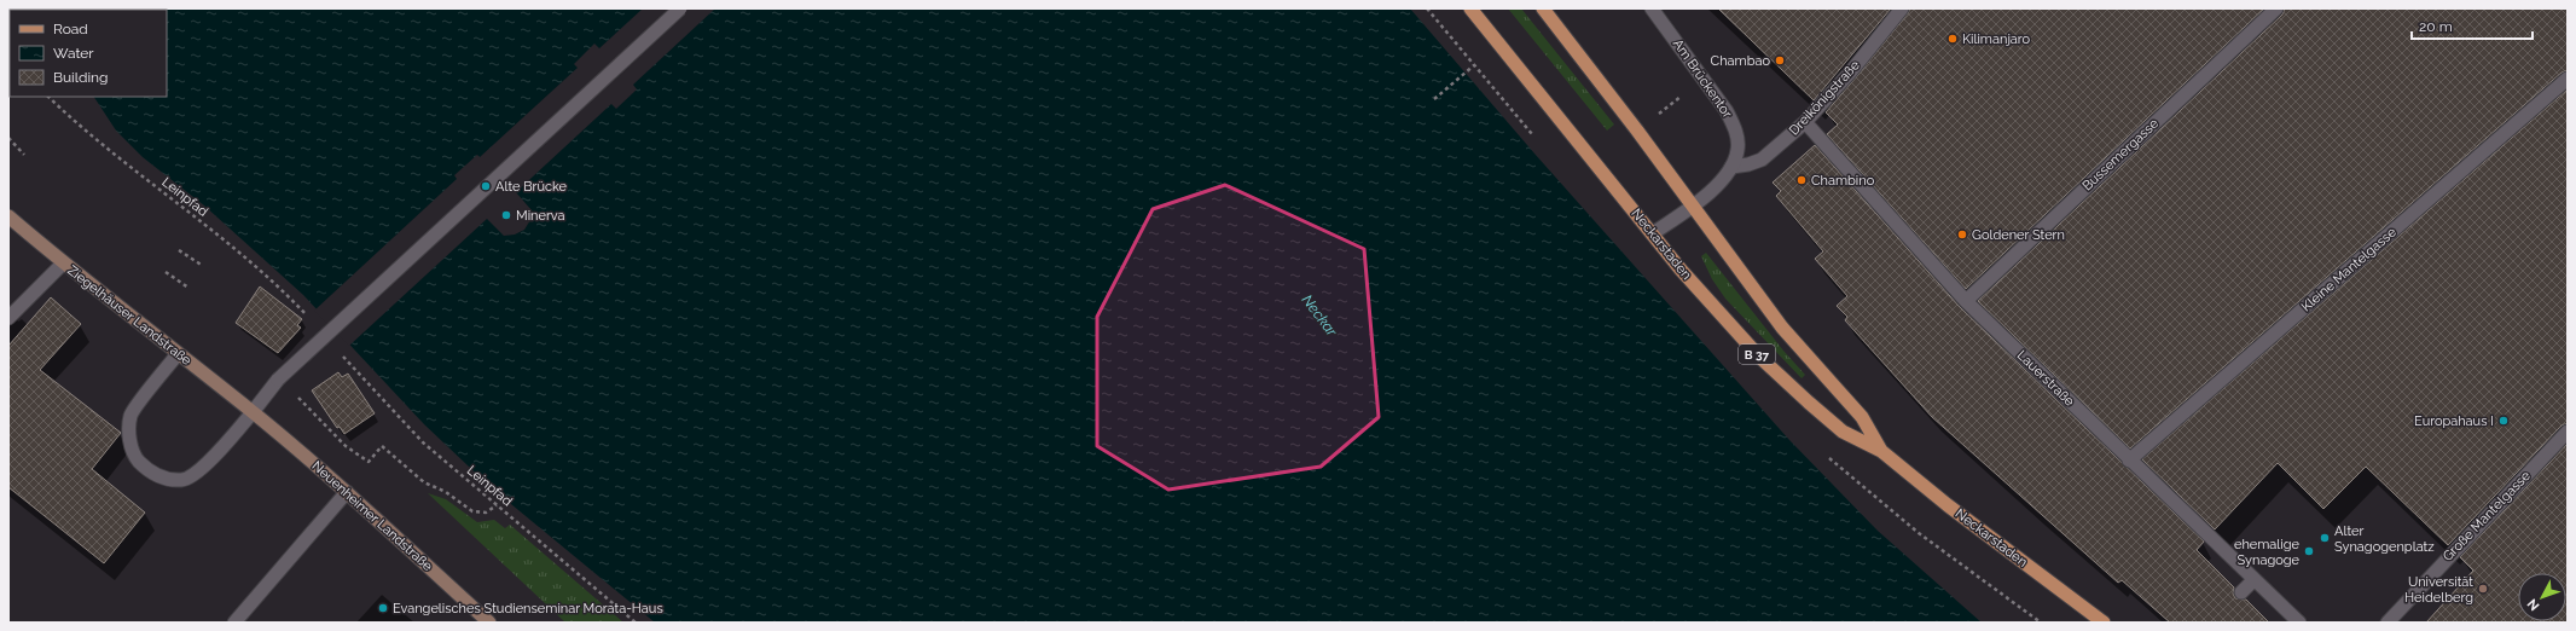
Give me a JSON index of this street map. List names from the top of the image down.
{
  "streets": {
    "main road": [
      "Neckarstaden",
      "Ziegelhäuser Landstraße",
      "B 37",
      "Neuenheimer Landstraße"
    ],
    "street": [
      "Am Brückentor",
      "Dreikönigstraße",
      "Bussemergasse",
      "Kleine Mantelgasse",
      "Lauerstraße",
      "Große Mantelgasse"
    ],
    "path": ["Leinpfad"]
  },
  "crossings": [
    ["Am Brückentor", "Dreikönigstraße"],
    ["Am Brückentor", "Neckarstaden"],
    ["Dreikönigstraße", "Lauerstraße"],
    ["Bussemergasse", "Lauerstraße"],
    ["Kleine Mantelgasse", "Lauerstraße"],
    ["Ziegelhäuser Landstraße", "Neuenheimer Landstraße"]
  ],
  "water": ["Neckar"],
  "places": [
    "Kilimanjaro",
    "Chambao",
    "Chambino",
    "Alte Brücke",
    "Minerva",
    "Goldener Stern",
    "Europahaus I",
    "Alter Synagogenplatz",
    "ehemalige Synagoge",
    "Universität Heidelberg",
    "Evangelisches Studienseminar Morata-Haus"
  ],
  "legend": ["Road", "Water", "Building"],
  "scale_bar": "20 m",
  "north": "bottom left"
}
